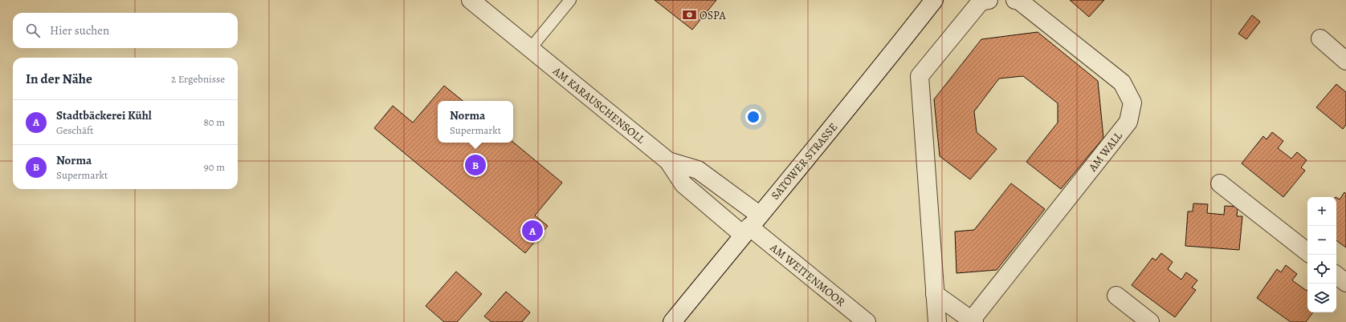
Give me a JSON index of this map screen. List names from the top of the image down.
{
  "streets": {
    "street": [
      "AM KARAUSCHENSOLL",
      "AM WALL",
      "SATOWER STRASSE",
      "AM WEITENMOOR"
    ]
  },
  "crossings": [
    ["AM KARAUSCHENSOLL", "SATOWER STRASSE"],
    ["AM KARAUSCHENSOLL", "AM WEITENMOOR"],
    ["SATOWER STRASSE", "AM WEITENMOOR"]
  ],
  "places": {
    "bank": ["OSPA"]
  },
  "page": {
    "search": "Hier suchen",
    "heading": ["In der Nähe", "2 Ergebnisse"],
    "list": [
      {
        "mark": "A",
        "name": "Stadtbäckerei Kühl",
        "note": "Geschäft",
        "value": "80 m"
      },
      {
        "mark": "B",
        "name": "Norma",
        "note": "Supermarkt",
        "value": "90 m"
      }
    ],
    "popup": ["Norma", "Supermarkt"],
    "pins": ["B", "A"],
    "map_buttons": ["+", "−"]
  }
}
